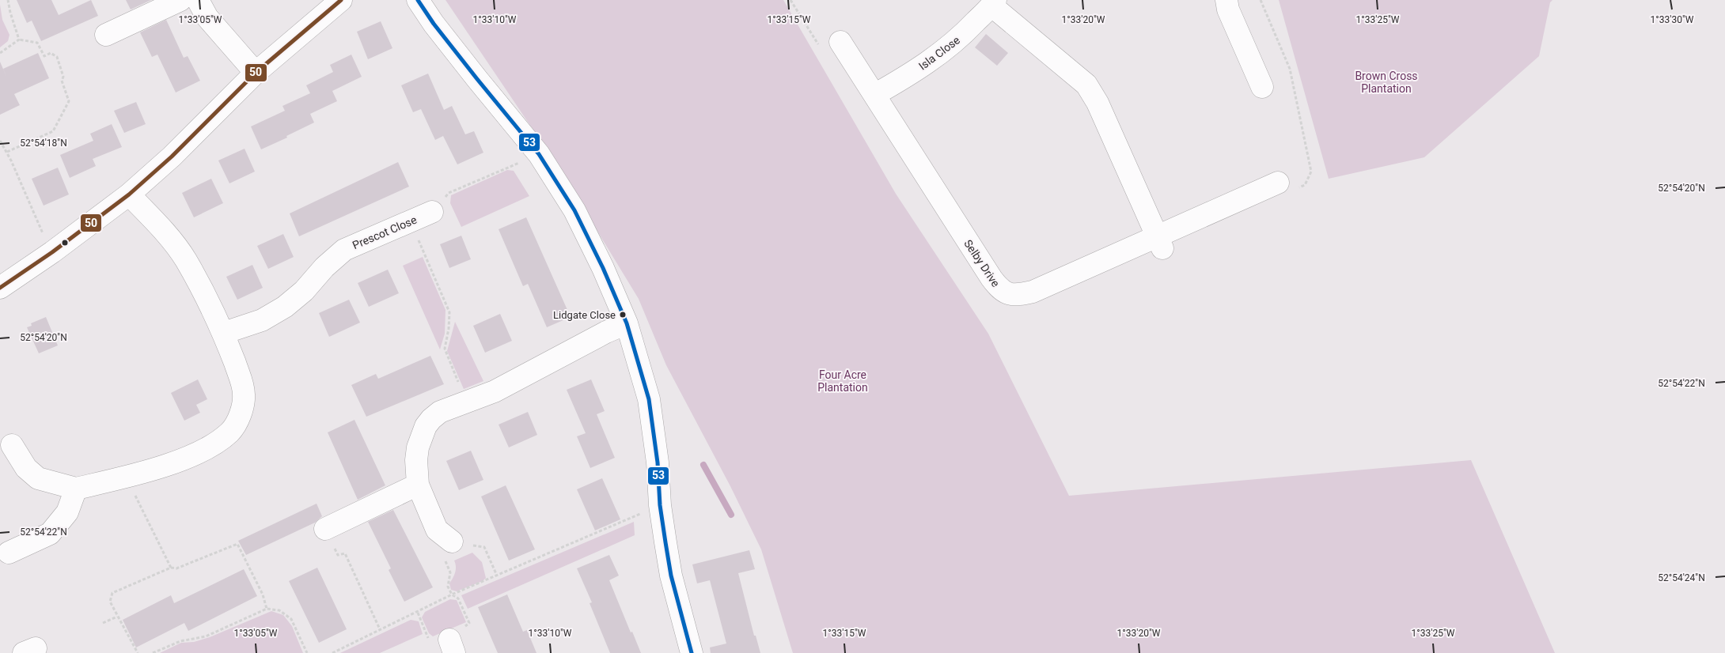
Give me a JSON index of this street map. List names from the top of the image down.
{
  "streets": {
    "street": ["Isla Close", "Prescot Close", "Selby Drive"]
  },
  "crossings": [
    ["Isla Close", "Selby Drive"]
  ],
  "parks": ["Brown Cross Plantation", "Four Acre Plantation"],
  "places": ["Lidgate Close"],
  "lines": ["transit line 53", "transit line 50"],
  "coordinates": [
    "1°33'05\"W",
    "1°33'10\"W",
    "1°33'15\"W",
    "1°33'20\"W",
    "1°33'25\"W",
    "1°33'30\"W",
    "52°54'18\"N",
    "52°54'20\"N",
    "52°54'22\"N",
    "52°54'24\"N"
  ]
}
